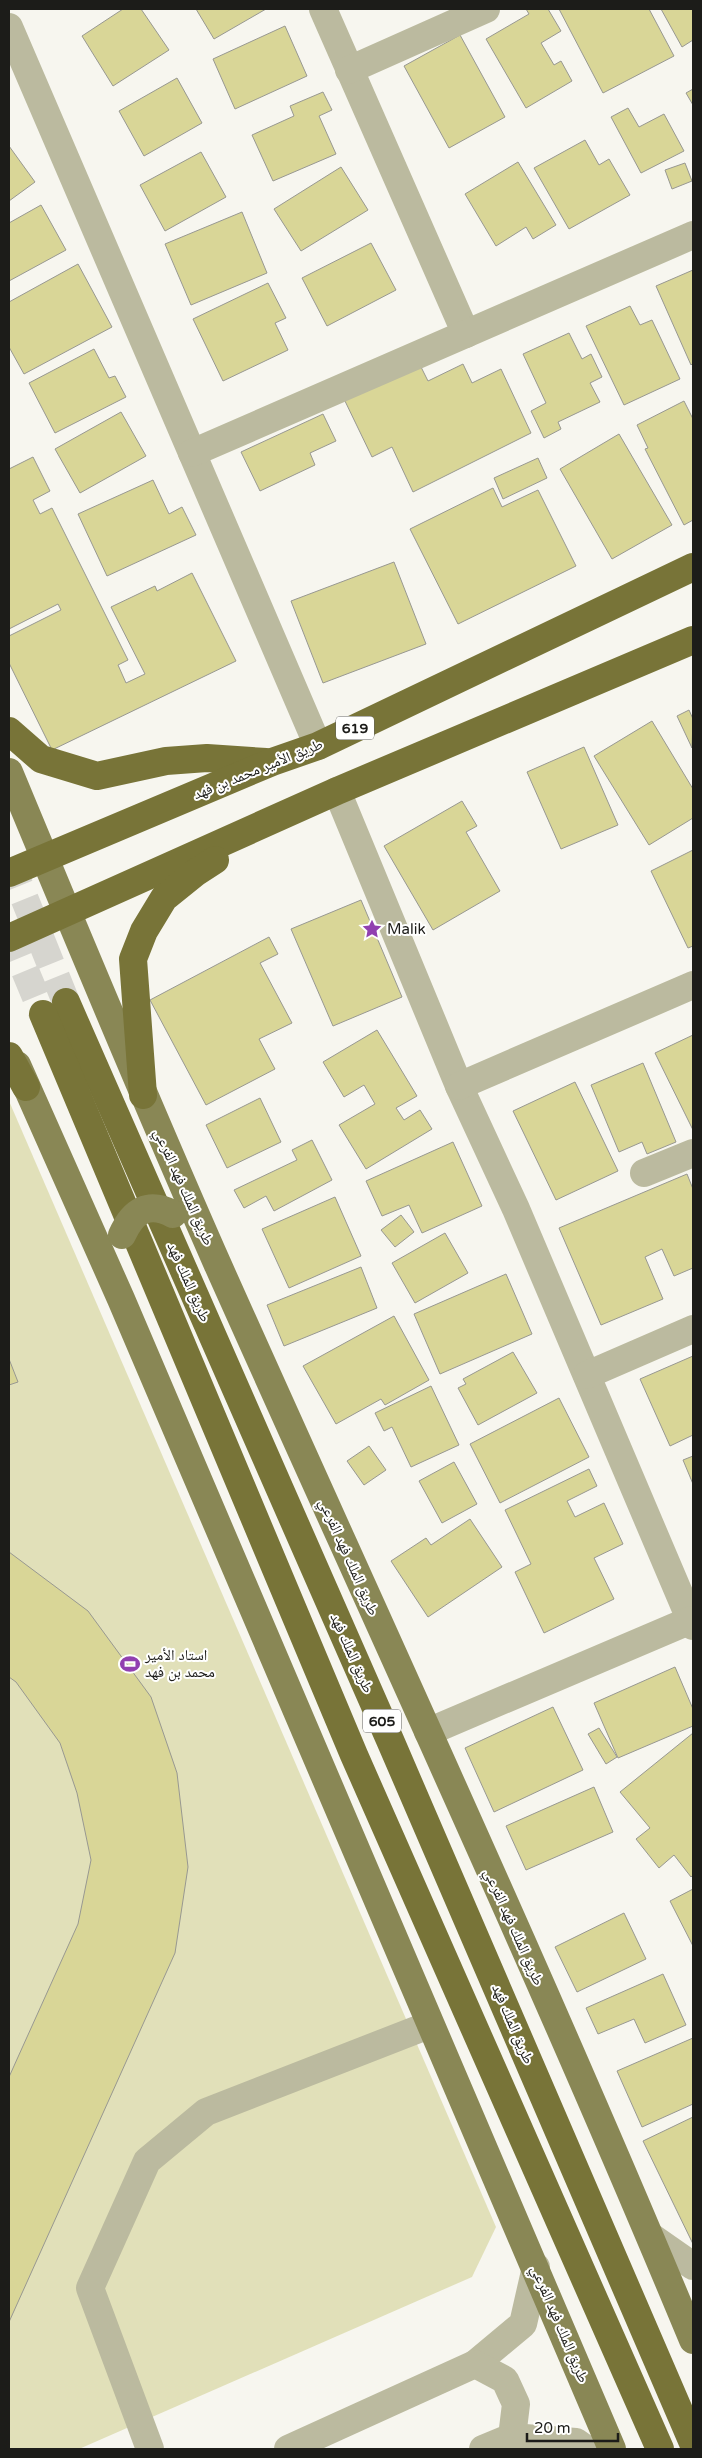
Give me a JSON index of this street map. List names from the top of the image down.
{
  "streets": {
    "highway": [
      "619",
      "طريق الأمير محمد بن فهد",
      "طريق الملك فهد",
      "605"
    ],
    "main road": ["طريق الملك فهد الفرعي"]
  },
  "crossings": [
    ["طريق الأمير محمد بن فهد", "طريق الملك فهد الفرعي"]
  ],
  "places": {
    "place": ["Malik"],
    "sports": ["استاد الأمير محمد بن فهد"]
  },
  "scale_bar": "20 m"
}
